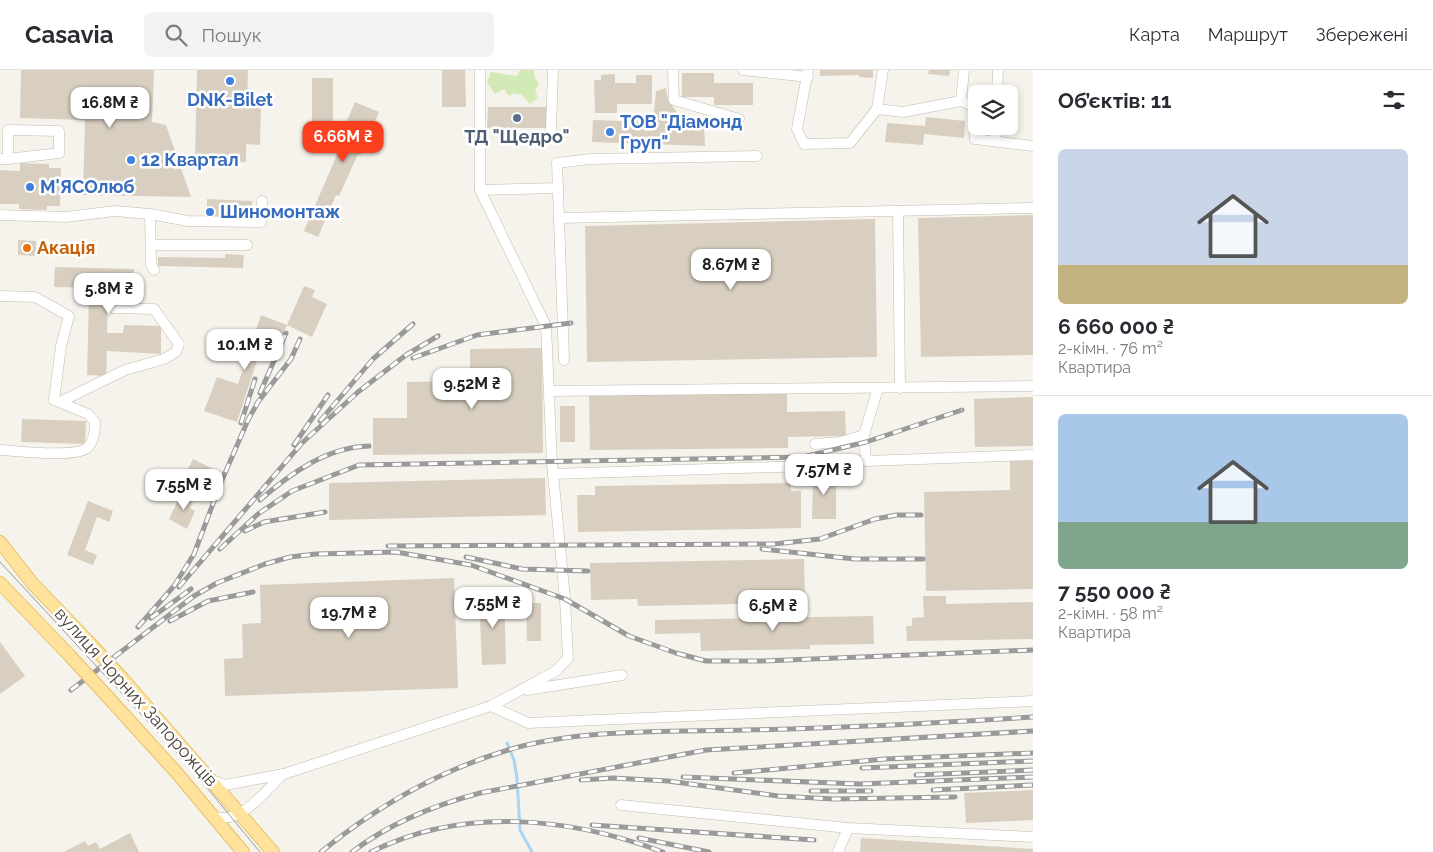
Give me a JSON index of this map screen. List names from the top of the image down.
{
  "streets": {
    "main road": ["вулиця Чорних Запорожців"]
  },
  "places": [
    "DNK-Bilet",
    "ТД \"Щедро\"",
    "ТОВ \"Діамонд Груп\"",
    "12 Квартал",
    "М'ЯСОлюб",
    "Шиномонтаж",
    "Акація"
  ],
  "page": {
    "header": "Casavia",
    "search": "Пошук",
    "nav": ["Карта", "Маршрут", "Збережені"],
    "heading": "Об’єктів: 11",
    "price": [
      "16.8M ₴",
      "6.66M ₴",
      "8.67M ₴",
      "5.8M ₴",
      "10.1M ₴",
      "9.52M ₴",
      "7.57M ₴",
      "7.55M ₴",
      "7.55M ₴",
      "6.5M ₴",
      "19.7M ₴"
    ],
    "list": [
      {
        "name": "6 660 000 ₴",
        "note": "2-кімн. · 76 m² · Квартира"
      },
      {
        "name": "7 550 000 ₴",
        "note": "2-кімн. · 58 m² · Квартира"
      }
    ]
  }
}
